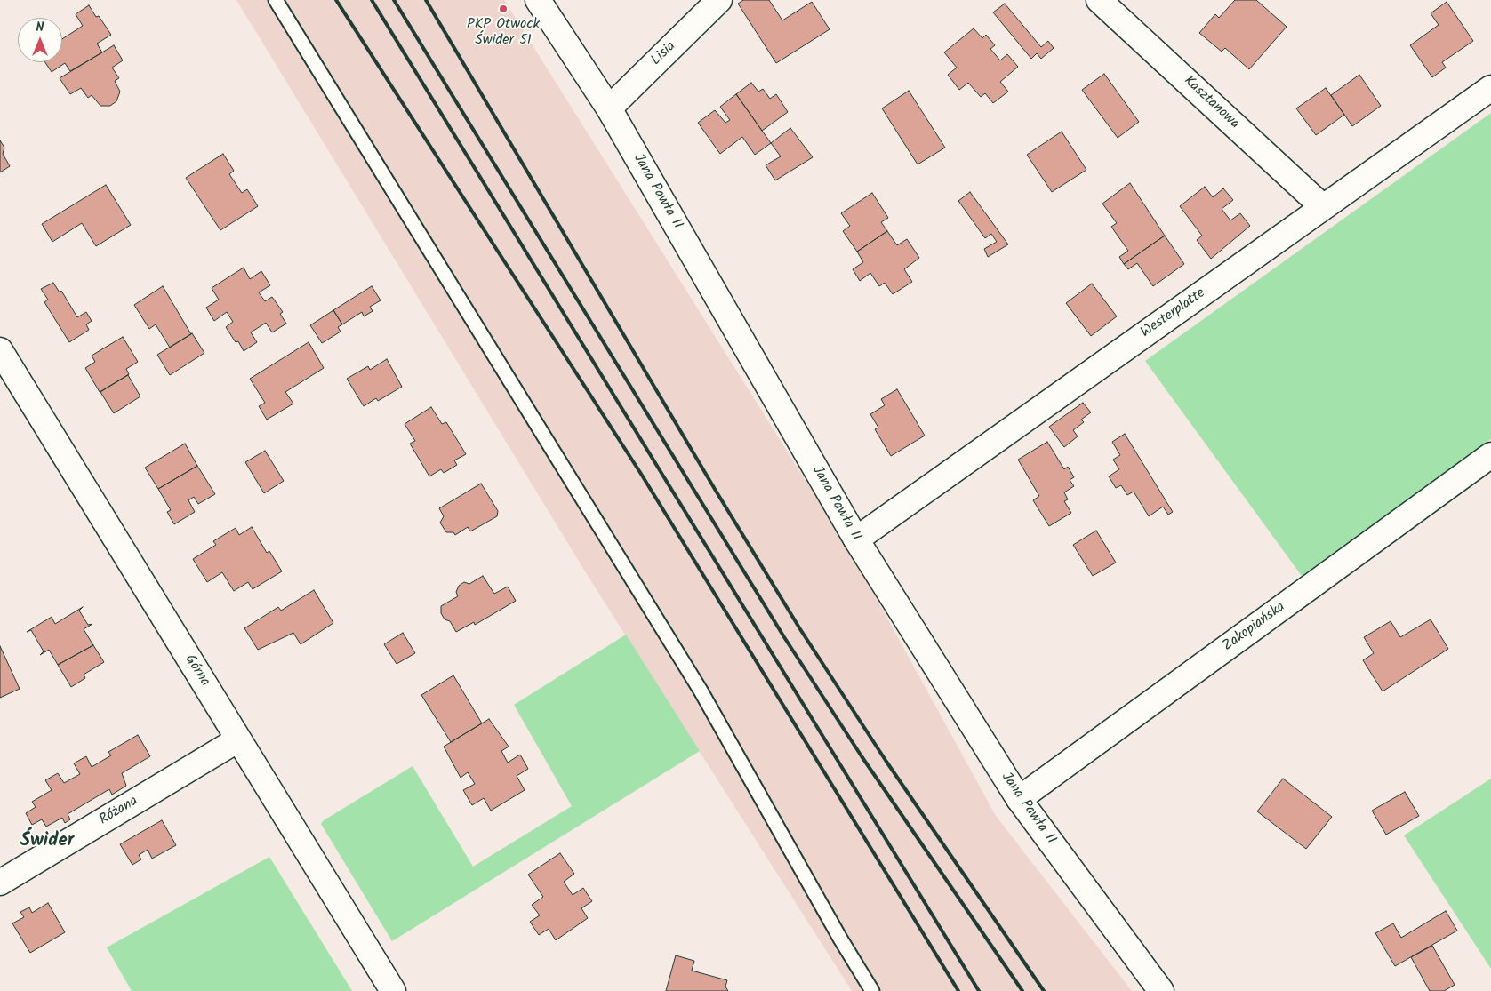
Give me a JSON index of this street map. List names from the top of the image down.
{
  "streets": {
    "street": [
      "Lisia",
      "Kasztanowa",
      "Jana Pawła II",
      "Westerplatte",
      "Zakopiańska",
      "Górna",
      "Różana"
    ]
  },
  "crossings": [
    ["Lisia", "Jana Pawła II"],
    ["Kasztanowa", "Westerplatte"],
    ["Jana Pawła II", "Westerplatte"],
    ["Jana Pawła II", "Zakopiańska"],
    ["Górna", "Różana"]
  ],
  "districts": ["Świder"],
  "places": ["PKP Otwock Świder 51"],
  "north": "top"
}
